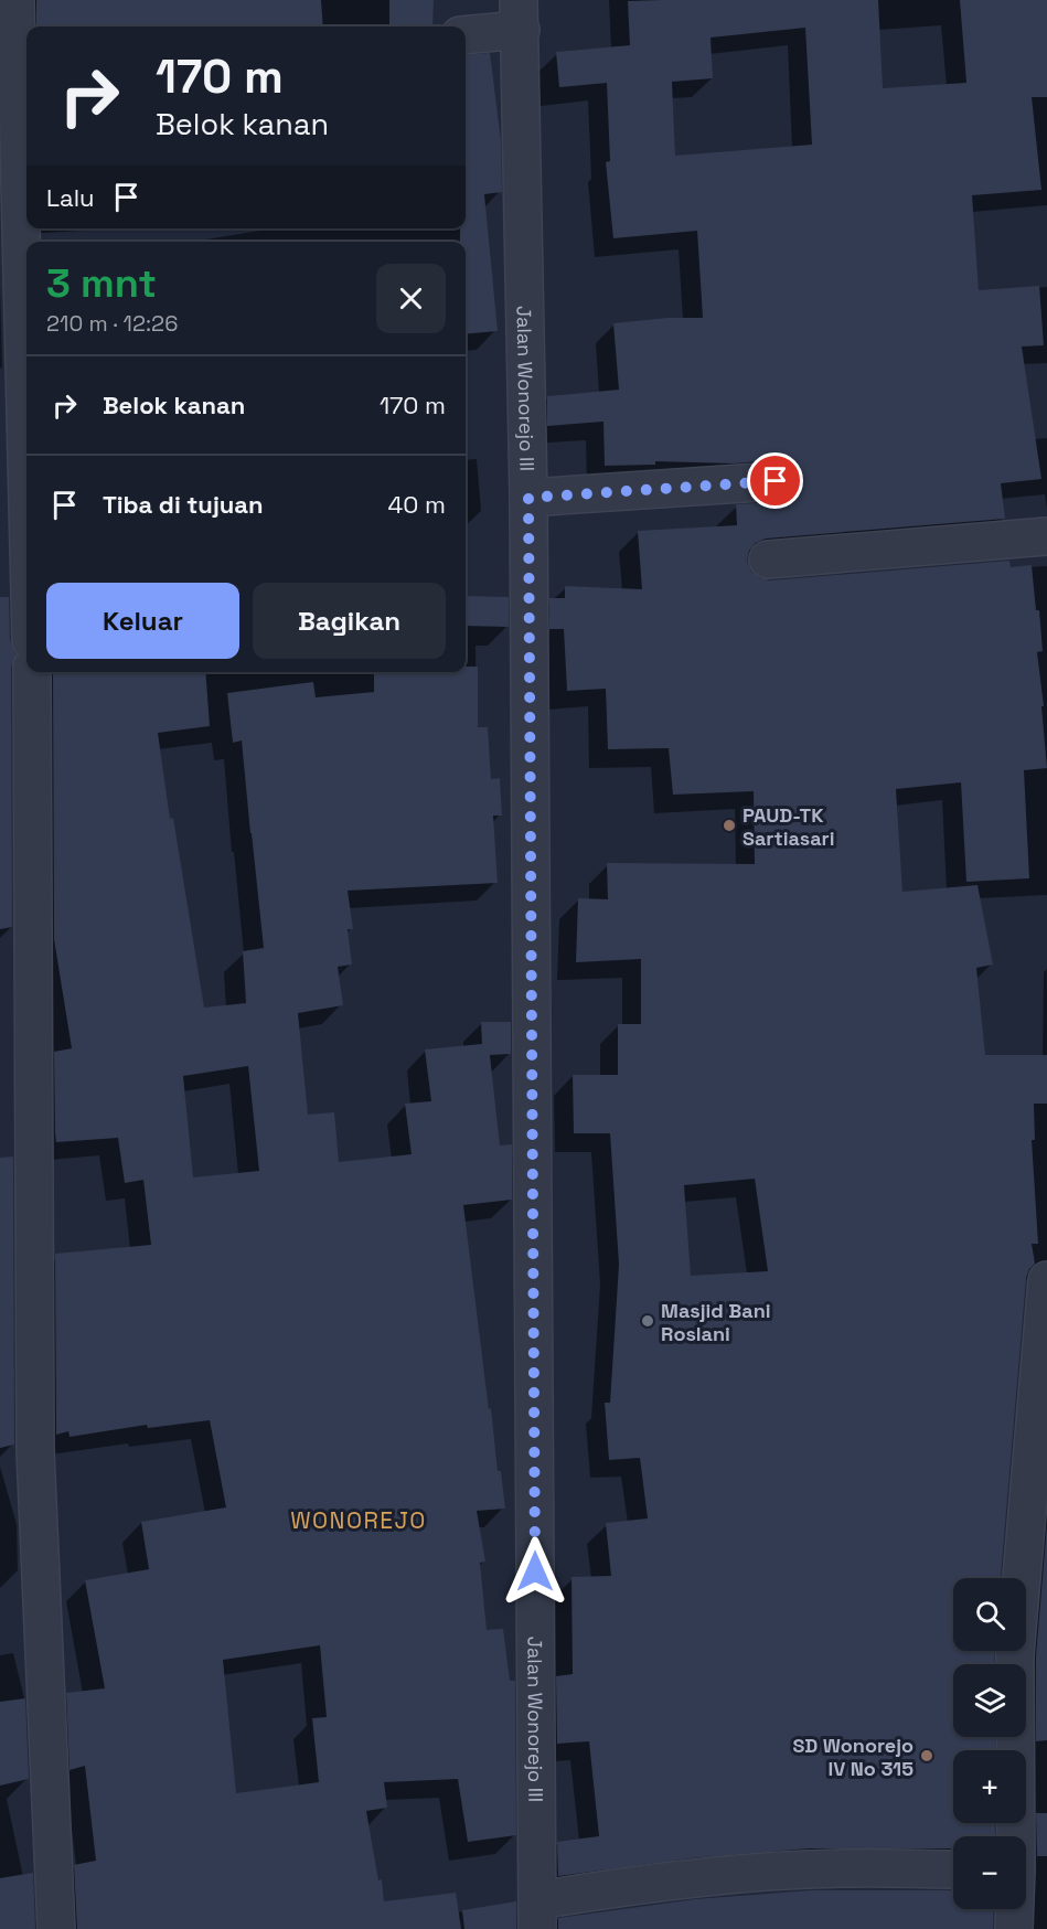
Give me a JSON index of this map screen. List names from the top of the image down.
{
  "streets": {
    "street": ["Jalan Wonorejo III"]
  },
  "districts": ["WONOREJO"],
  "places": ["PAUD-TK Sartiasari", "Masjid Bani Roslani", "SD Wonorejo IV No 315"],
  "page": {
    "turn": ["170 m", "Belok kanan"],
    "then": "Lalu",
    "heading": ["3 mnt", "210 m · 12:26"],
    "list": [
      {
        "name": "Belok kanan",
        "value": "170 m"
      },
      {
        "name": "Tiba di tujuan",
        "value": "40 m"
      }
    ],
    "buttons": ["Keluar", "Bagikan"],
    "map_buttons": ["+", "−"]
  }
}
